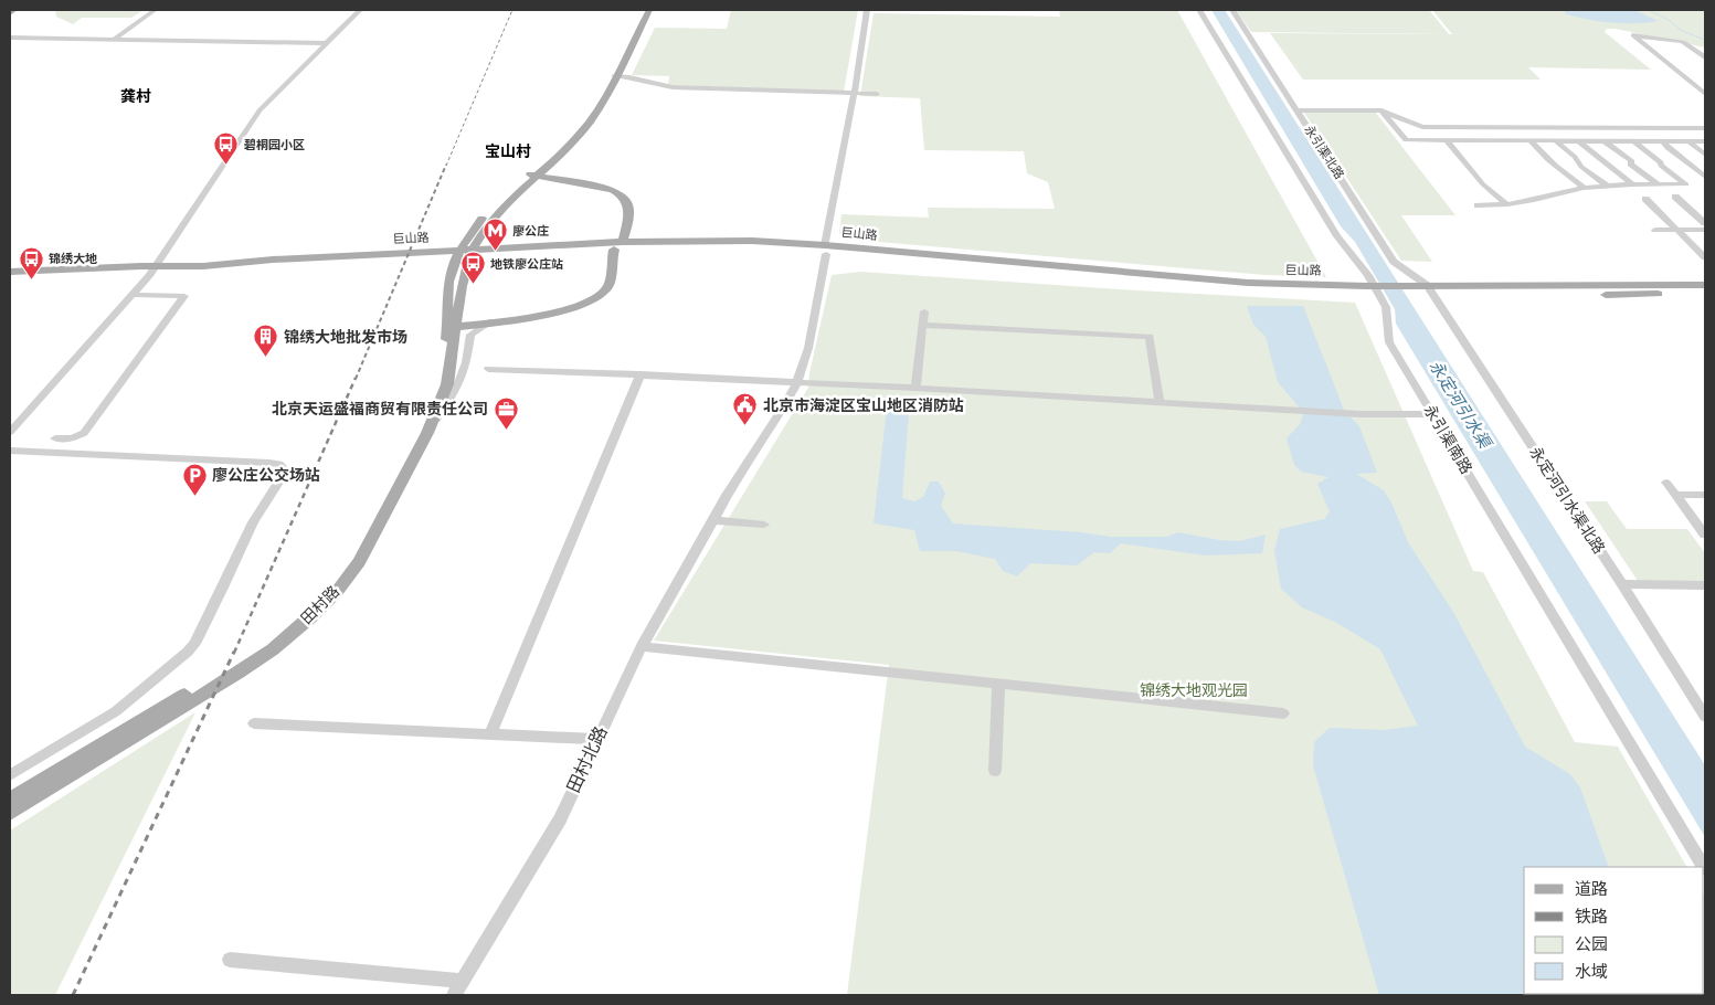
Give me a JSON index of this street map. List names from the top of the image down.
{
  "streets": {
    "main road": ["巨山路", "田村路"],
    "street": [
      "永引渠北路",
      "永引渠南路",
      "永定河引水渠北路",
      "田村北路"
    ]
  },
  "crossings": [
    ["永引渠北路", "巨山路"],
    ["永引渠北路", "永定河引水渠北路"],
    ["巨山路", "永定河引水渠北路"],
    ["巨山路", "田村北路"]
  ],
  "districts": ["龚村", "宝山村"],
  "water": ["永定河引水渠"],
  "parks": ["锦绣大地观光园"],
  "places": {
    "bus stop": ["碧桐园小区", "锦绣大地", "地铁廖公庄站"],
    "metro station": ["廖公庄"],
    "building": ["锦绣大地批发市场"],
    "public building": ["北京市海淀区宝山地区消防站"],
    "office": ["北京天运盛福商贸有限责任公司"],
    "parking": ["廖公庄公交场站"]
  },
  "legend": [
    "道路",
    "铁路",
    "公园",
    "水域"
  ]
}
